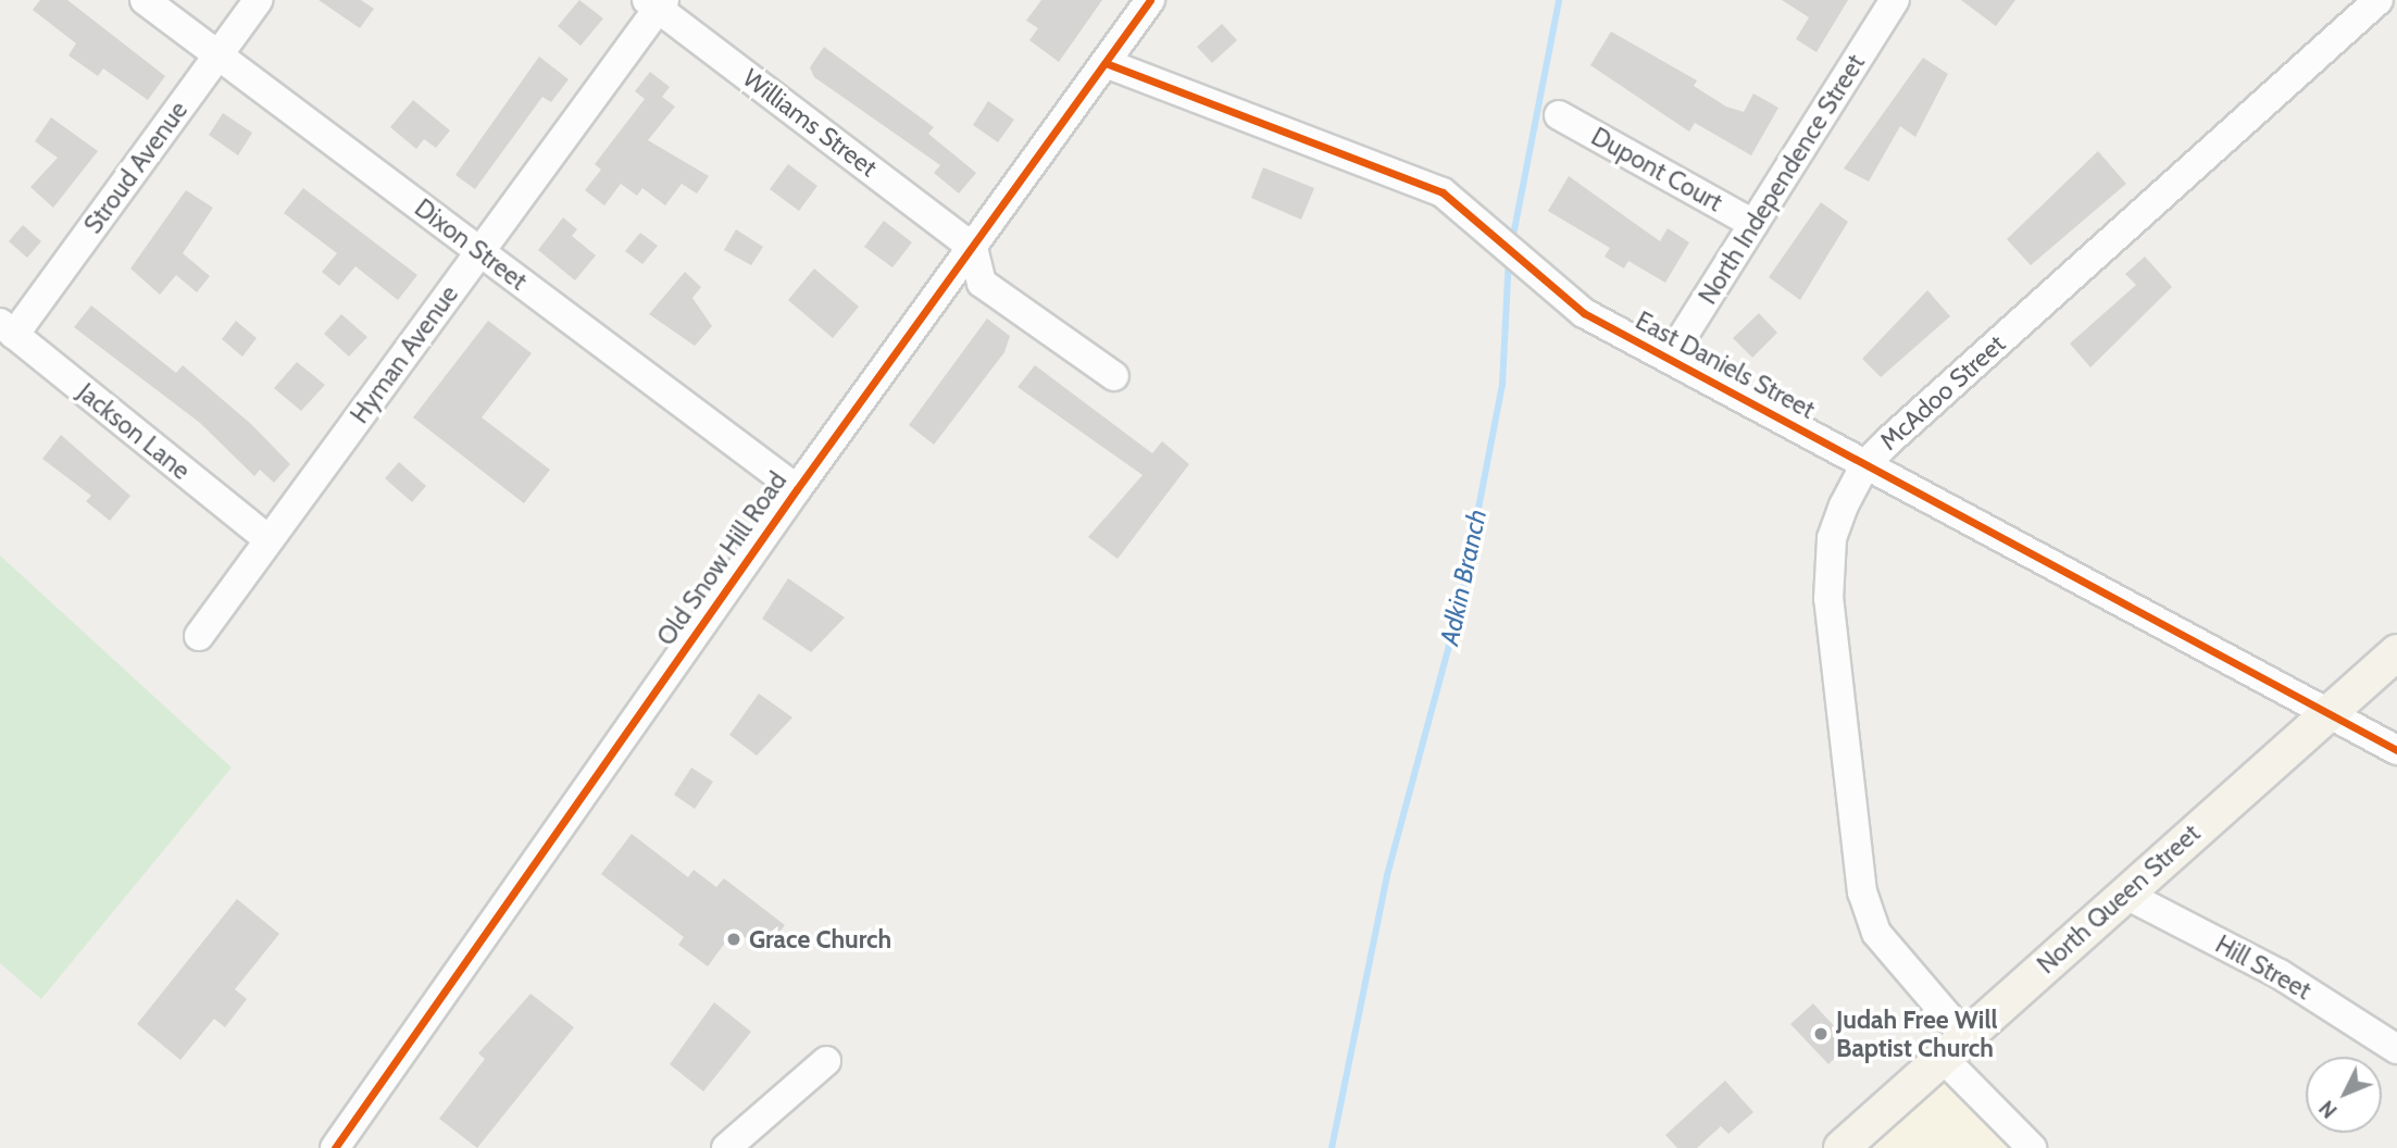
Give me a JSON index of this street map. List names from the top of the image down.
{
  "streets": {
    "main road": ["North Queen Street"],
    "street": [
      "Williams Street",
      "Stroud Avenue",
      "Dupont Court",
      "North Independence Street",
      "Dixon Street",
      "Hyman Avenue",
      "East Daniels Street",
      "McAdoo Street",
      "Jackson Lane",
      "Old Snow Hill Road",
      "Hill Street"
    ]
  },
  "crossings": [
    ["Williams Street", "Hyman Avenue"],
    ["Williams Street", "Old Snow Hill Road"],
    ["Stroud Avenue", "Dixon Street"],
    ["Stroud Avenue", "Jackson Lane"],
    ["Dupont Court", "North Independence Street"],
    ["North Independence Street", "East Daniels Street"],
    ["Dixon Street", "Hyman Avenue"],
    ["Dixon Street", "Old Snow Hill Road"],
    ["Hyman Avenue", "Jackson Lane"],
    ["East Daniels Street", "McAdoo Street"],
    ["East Daniels Street", "Old Snow Hill Road"],
    ["East Daniels Street", "North Queen Street"],
    ["McAdoo Street", "North Queen Street"],
    ["North Queen Street", "Hill Street"]
  ],
  "water": ["Adkin Branch"],
  "places": ["Grace Church", "Judah Free Will Baptist Church"],
  "north": "bottom left"
}
